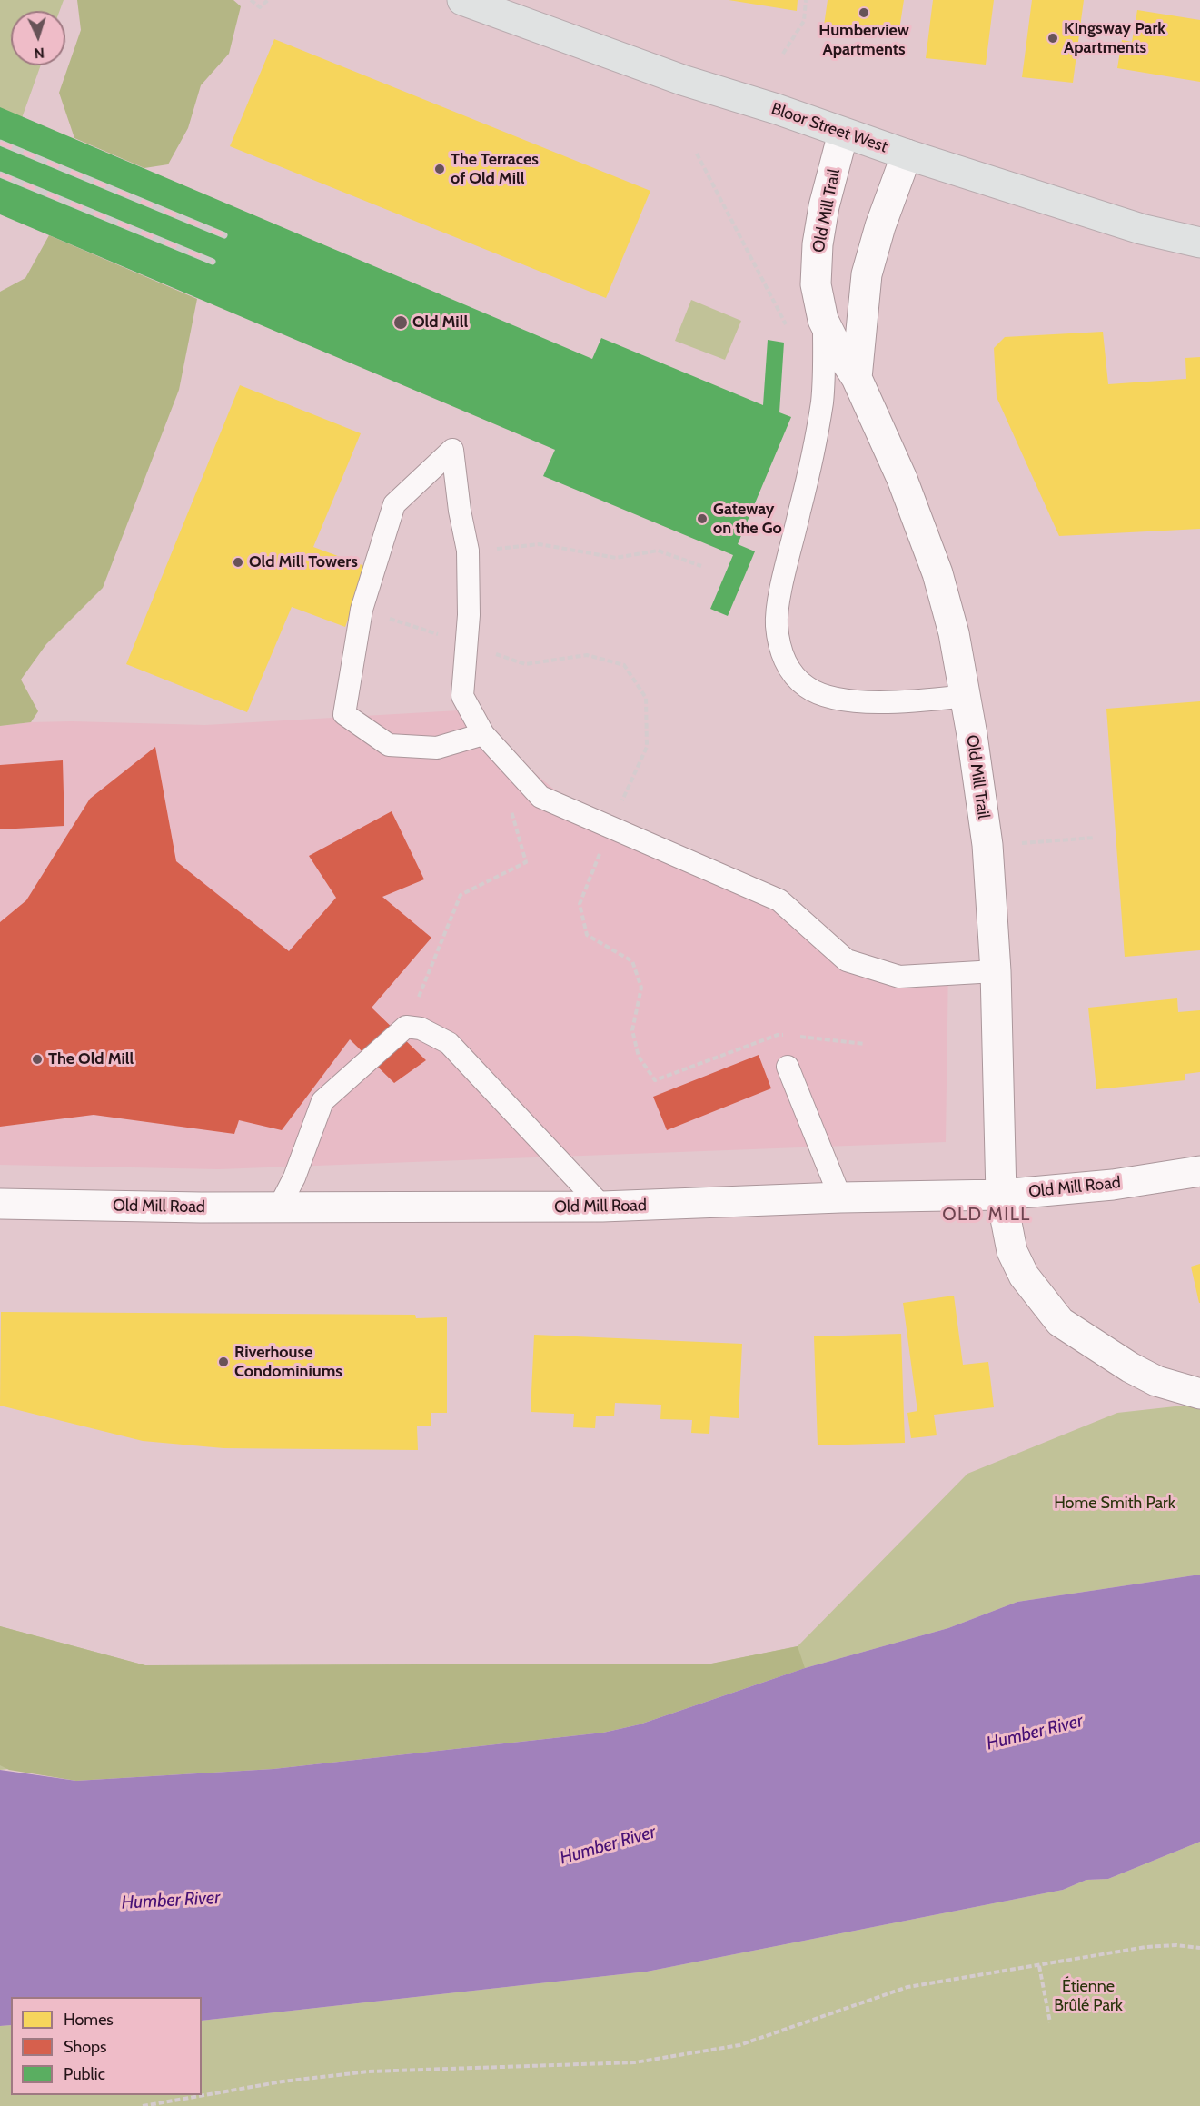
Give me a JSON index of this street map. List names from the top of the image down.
{
  "streets": {
    "main road": ["Bloor Street West"],
    "street": ["Old Mill Trail", "Old Mill Road"]
  },
  "crossings": [
    ["Bloor Street West", "Old Mill Trail"],
    ["Old Mill Trail", "Old Mill Road"]
  ],
  "districts": ["OLD MILL"],
  "water": ["Humber River"],
  "parks": ["Home Smith Park", "Étienne Brûlé Park"],
  "places": [
    "Humberview Apartments",
    "Kingsway Park Apartments",
    "The Terraces of Old Mill",
    "Old Mill",
    "Gateway on the Go",
    "Old Mill Towers",
    "The Old Mill",
    "Riverhouse Condominiums"
  ],
  "legend": ["Homes", "Shops", "Public"],
  "north": "bottom"
}
